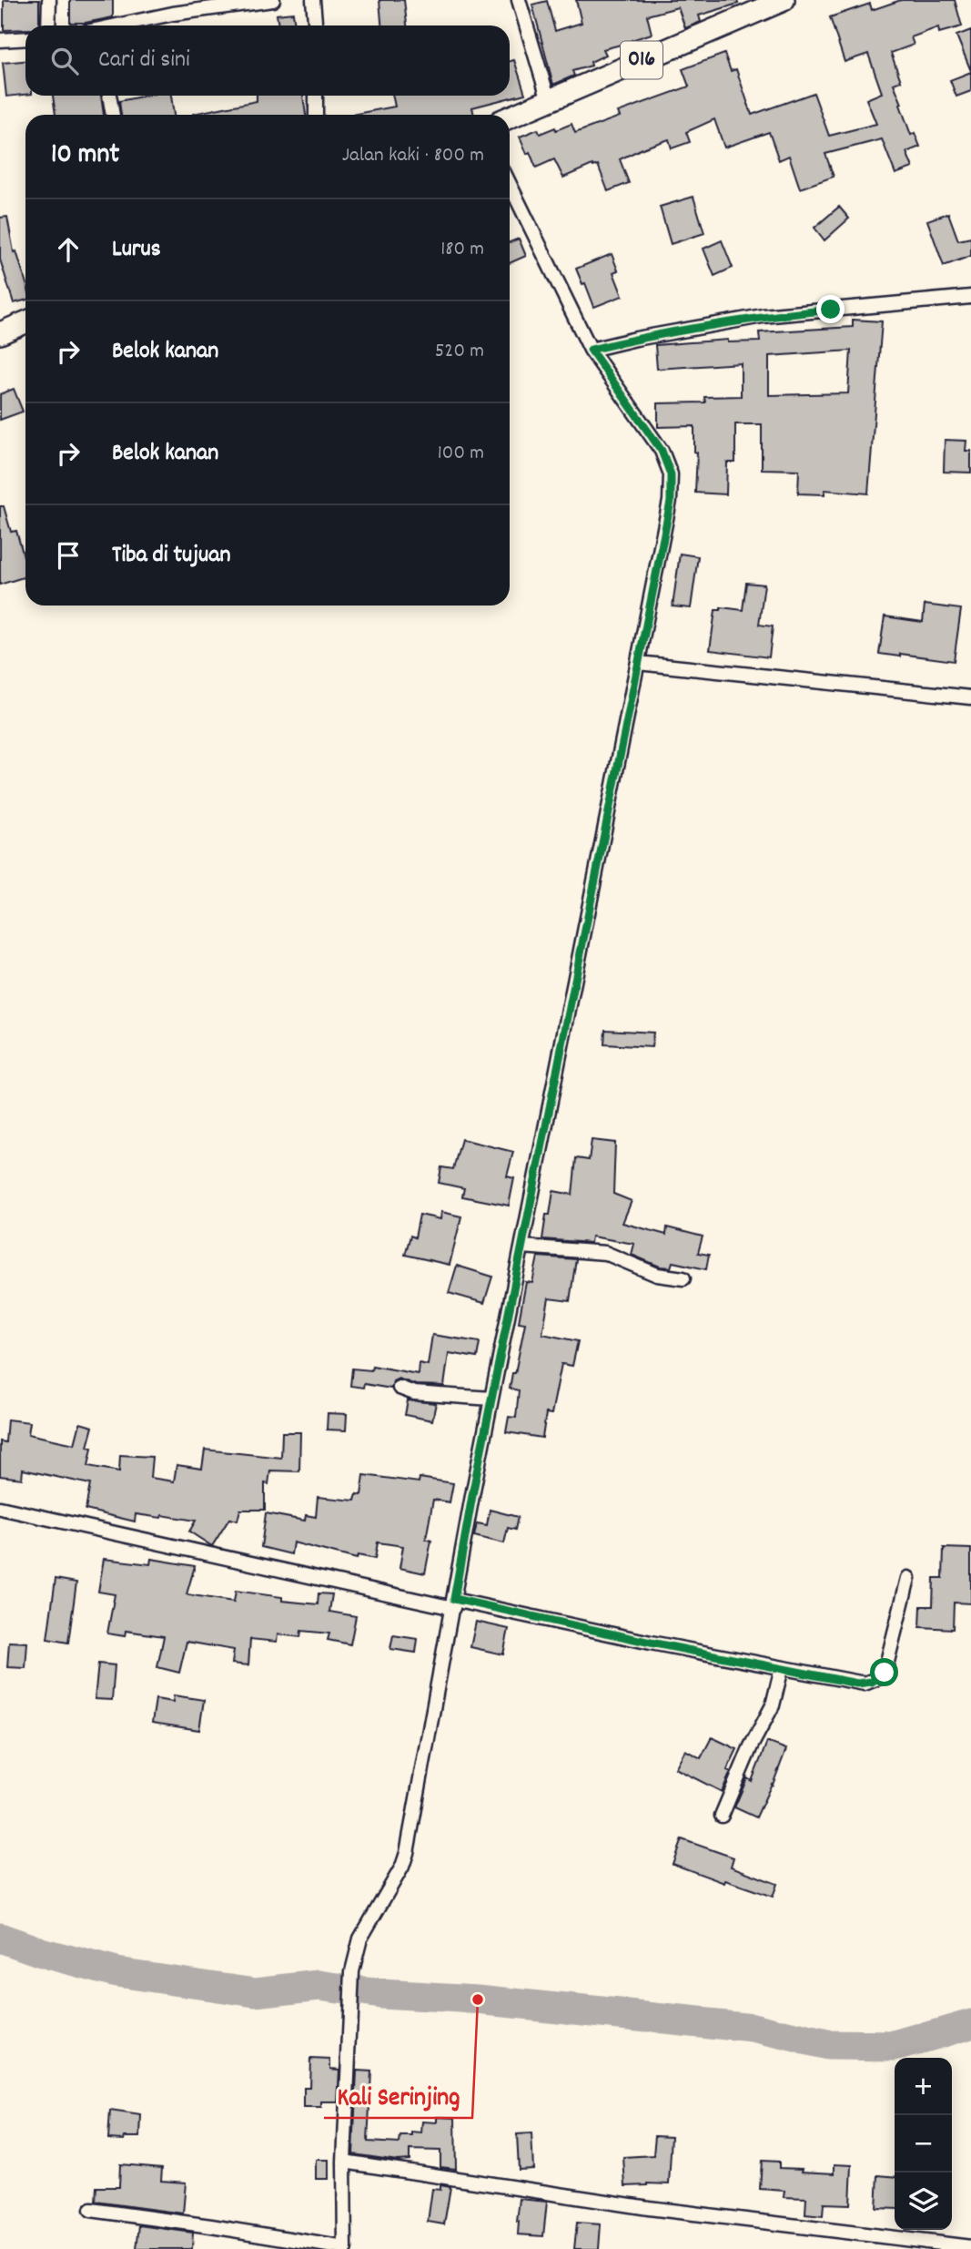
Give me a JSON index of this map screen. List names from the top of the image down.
{
  "streets": {
    "main road": ["016"]
  },
  "places": ["Kali Serinjing"],
  "page": {
    "search": "Cari di sini",
    "heading": ["10 mnt", "Jalan kaki · 800 m"],
    "list": [
      ["Lurus", "180 m"],
      ["Belok kanan", "520 m"],
      ["Belok kanan", "100 m"],
      "Tiba di tujuan"
    ],
    "map_buttons": ["+", "−"]
  }
}
